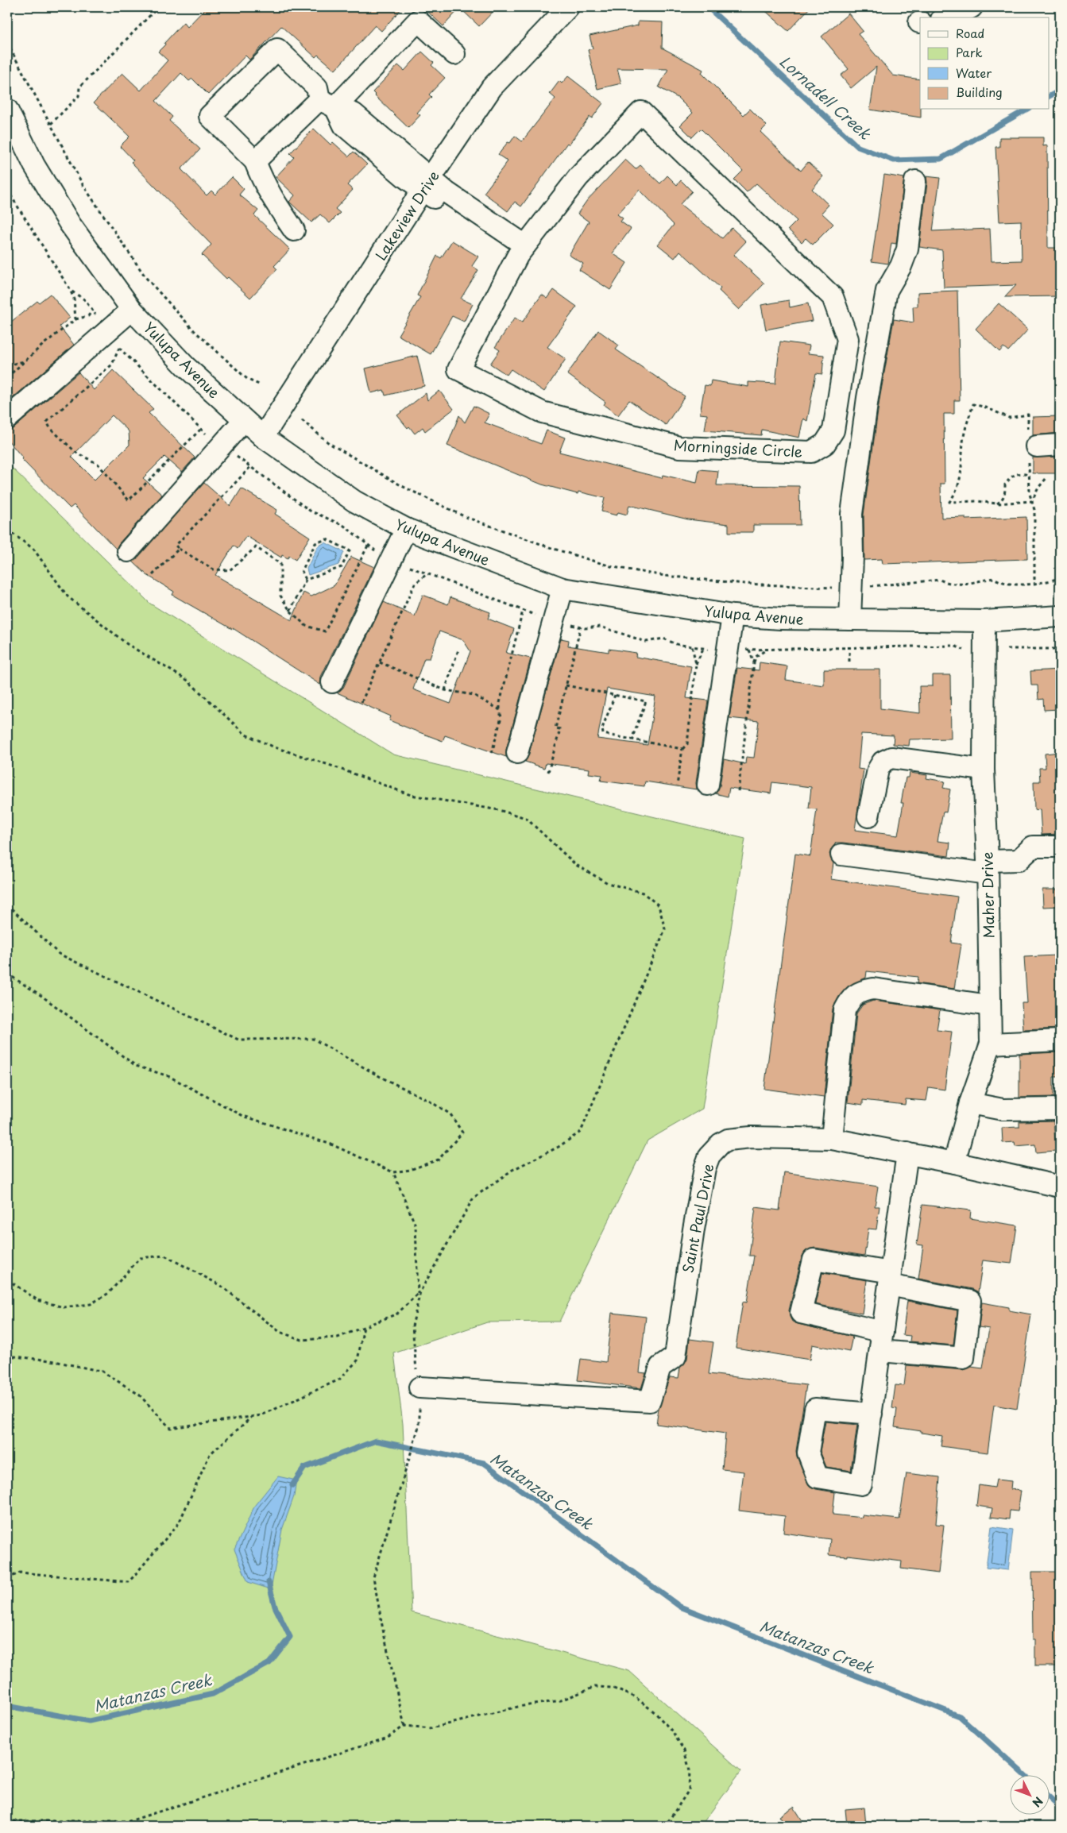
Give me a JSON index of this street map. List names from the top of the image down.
{
  "streets": {
    "street": [
      "Lakeview Drive",
      "Yulupa Avenue",
      "Morningside Circle",
      "Maher Drive",
      "Saint Paul Drive"
    ]
  },
  "crossings": [
    ["Lakeview Drive", "Yulupa Avenue"],
    ["Yulupa Avenue", "Maher Drive"],
    ["Maher Drive", "Saint Paul Drive"]
  ],
  "water": ["Lornadell Creek", "Matanzas Creek"],
  "legend": [
    "Road",
    "Park",
    "Water",
    "Building"
  ],
  "north": "bottom right"
}
